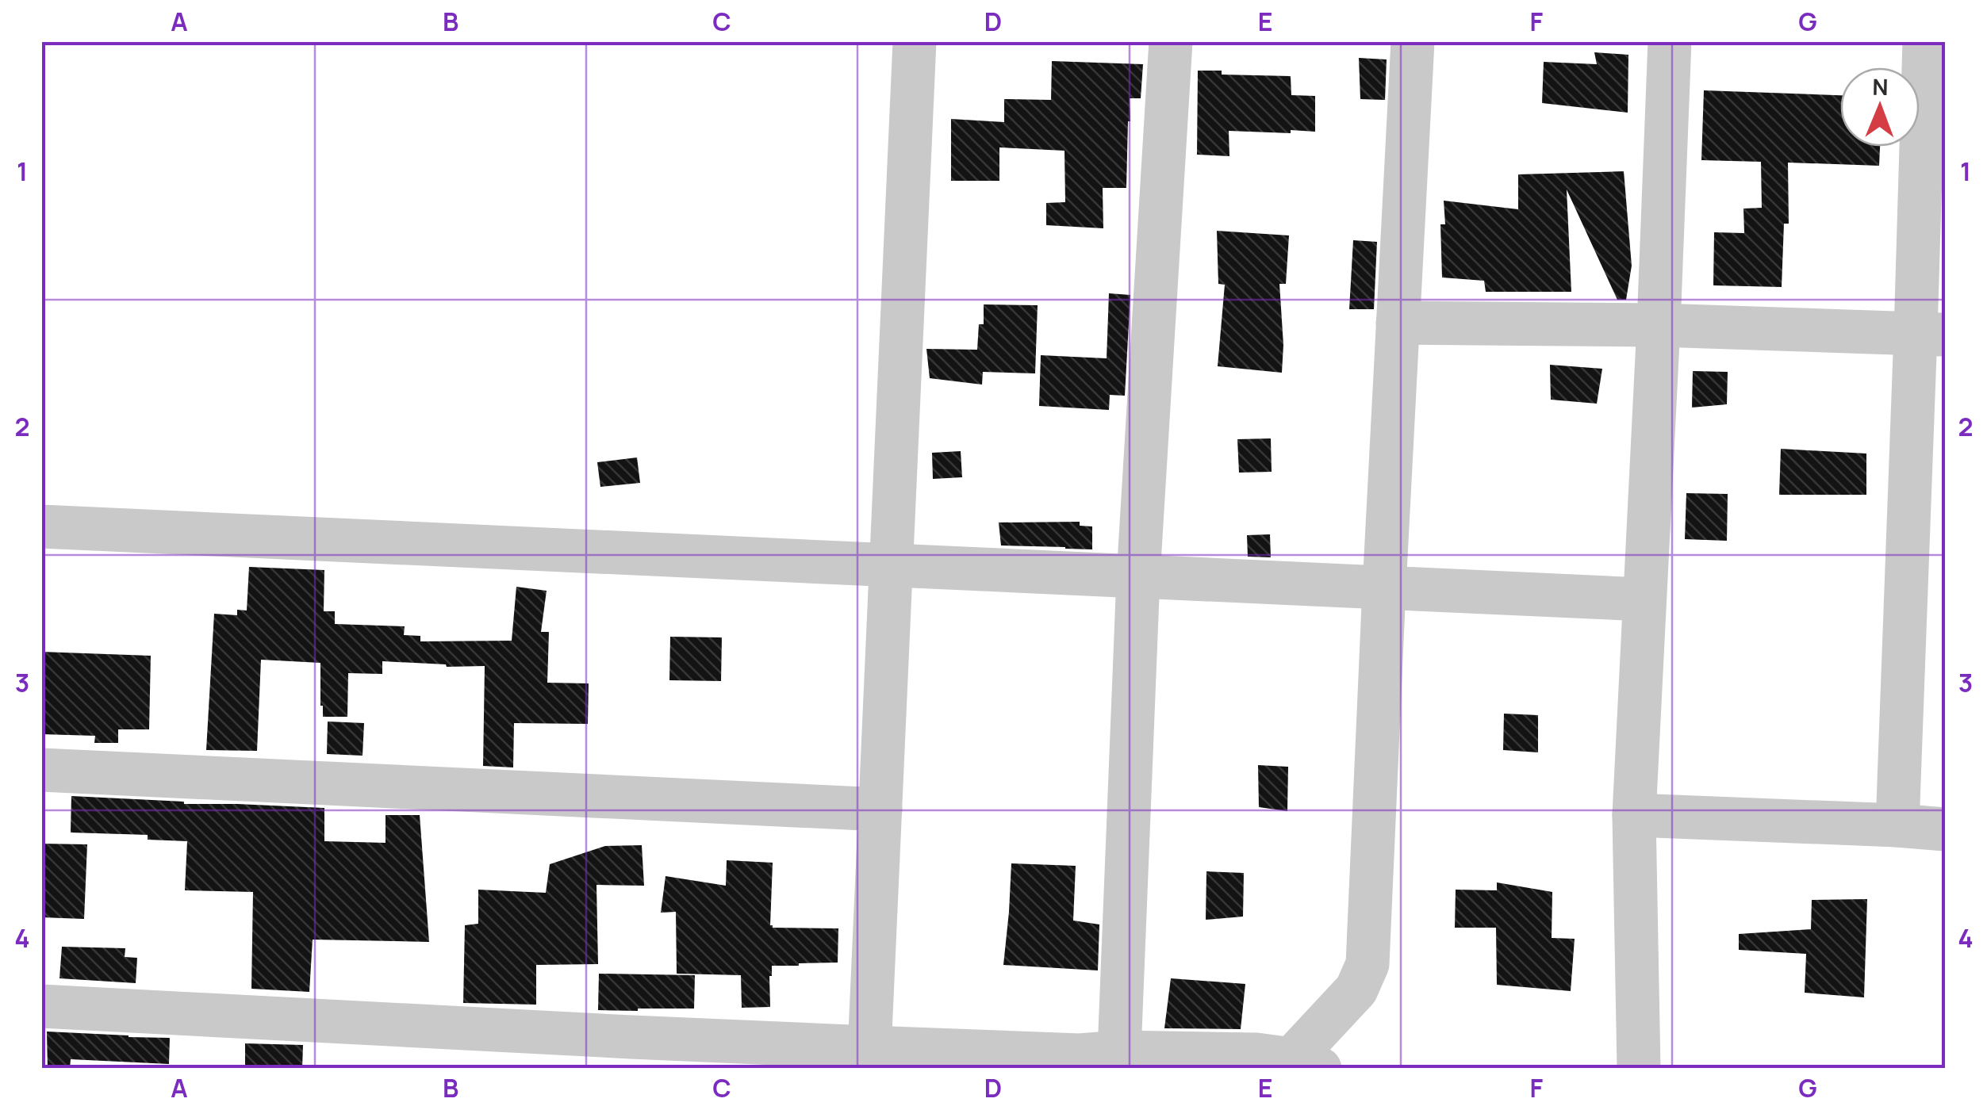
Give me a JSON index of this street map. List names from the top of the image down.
{
  "north": "top",
  "grid": {
    "columns": [
      "A",
      "B",
      "C",
      "D",
      "E",
      "F",
      "G"
    ],
    "rows": [
      "1",
      "2",
      "3",
      "4"
    ]
  }
}
